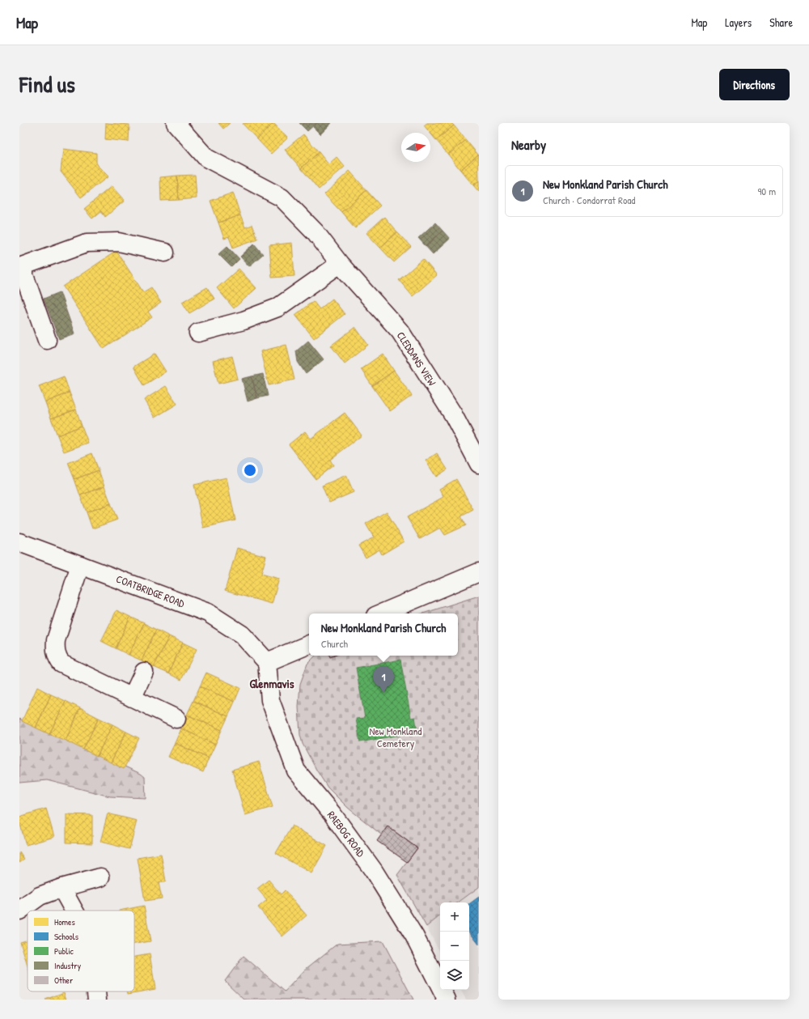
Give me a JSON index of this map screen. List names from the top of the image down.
{
  "streets": {
    "street": ["CLEDDANS VIEW", "COATBRIDGE ROAD", "RAEBOG ROAD"]
  },
  "crossings": [
    ["COATBRIDGE ROAD", "RAEBOG ROAD"]
  ],
  "districts": ["Glenmavis"],
  "parks": ["New Monkland Cemetery"],
  "legend": [
    "Homes",
    "Schools",
    "Public",
    "Industry",
    "Other"
  ],
  "north": "right",
  "page": {
    "header": "Map",
    "nav": ["Map", "Layers", "Share"],
    "title": "Find us",
    "buttons": "Directions",
    "heading": "Nearby",
    "list": [
      {
        "mark": "1",
        "name": "New Monkland Parish Church",
        "note": "Church · Condorrat Road",
        "value": "90 m"
      }
    ],
    "popup": ["New Monkland Parish Church", "Church"],
    "pins": "1",
    "map_buttons": ["+", "−"]
  }
}
